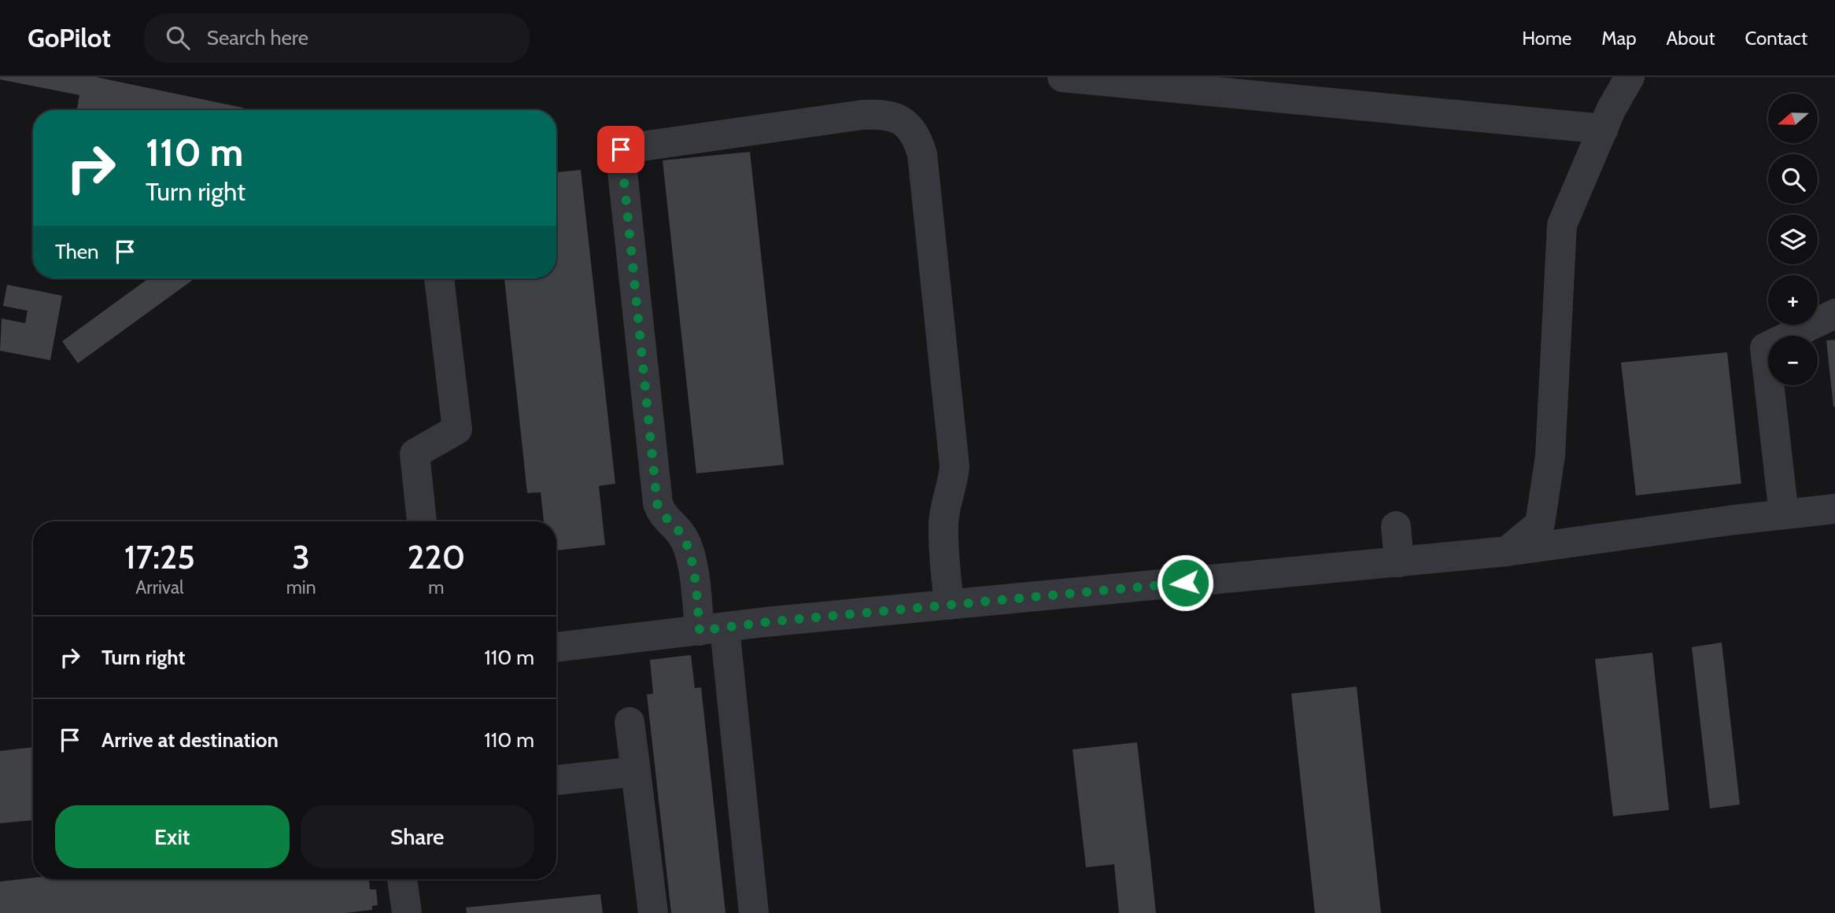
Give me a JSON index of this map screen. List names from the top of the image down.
{
  "north": "left",
  "page": {
    "header": "GoPilot",
    "search": "Search here",
    "nav": [
      "Home",
      "Map",
      "About",
      "Contact"
    ],
    "map_buttons": ["+", "−"],
    "turn": ["110 m", "Turn right"],
    "then": "Then",
    "eta": [
      "17:25",
      "Arrival",
      "3",
      "min",
      "220",
      "m"
    ],
    "list": [
      {
        "name": "Turn right",
        "value": "110 m"
      },
      {
        "name": "Arrive at destination",
        "value": "110 m"
      }
    ],
    "buttons": ["Exit", "Share"]
  }
}
